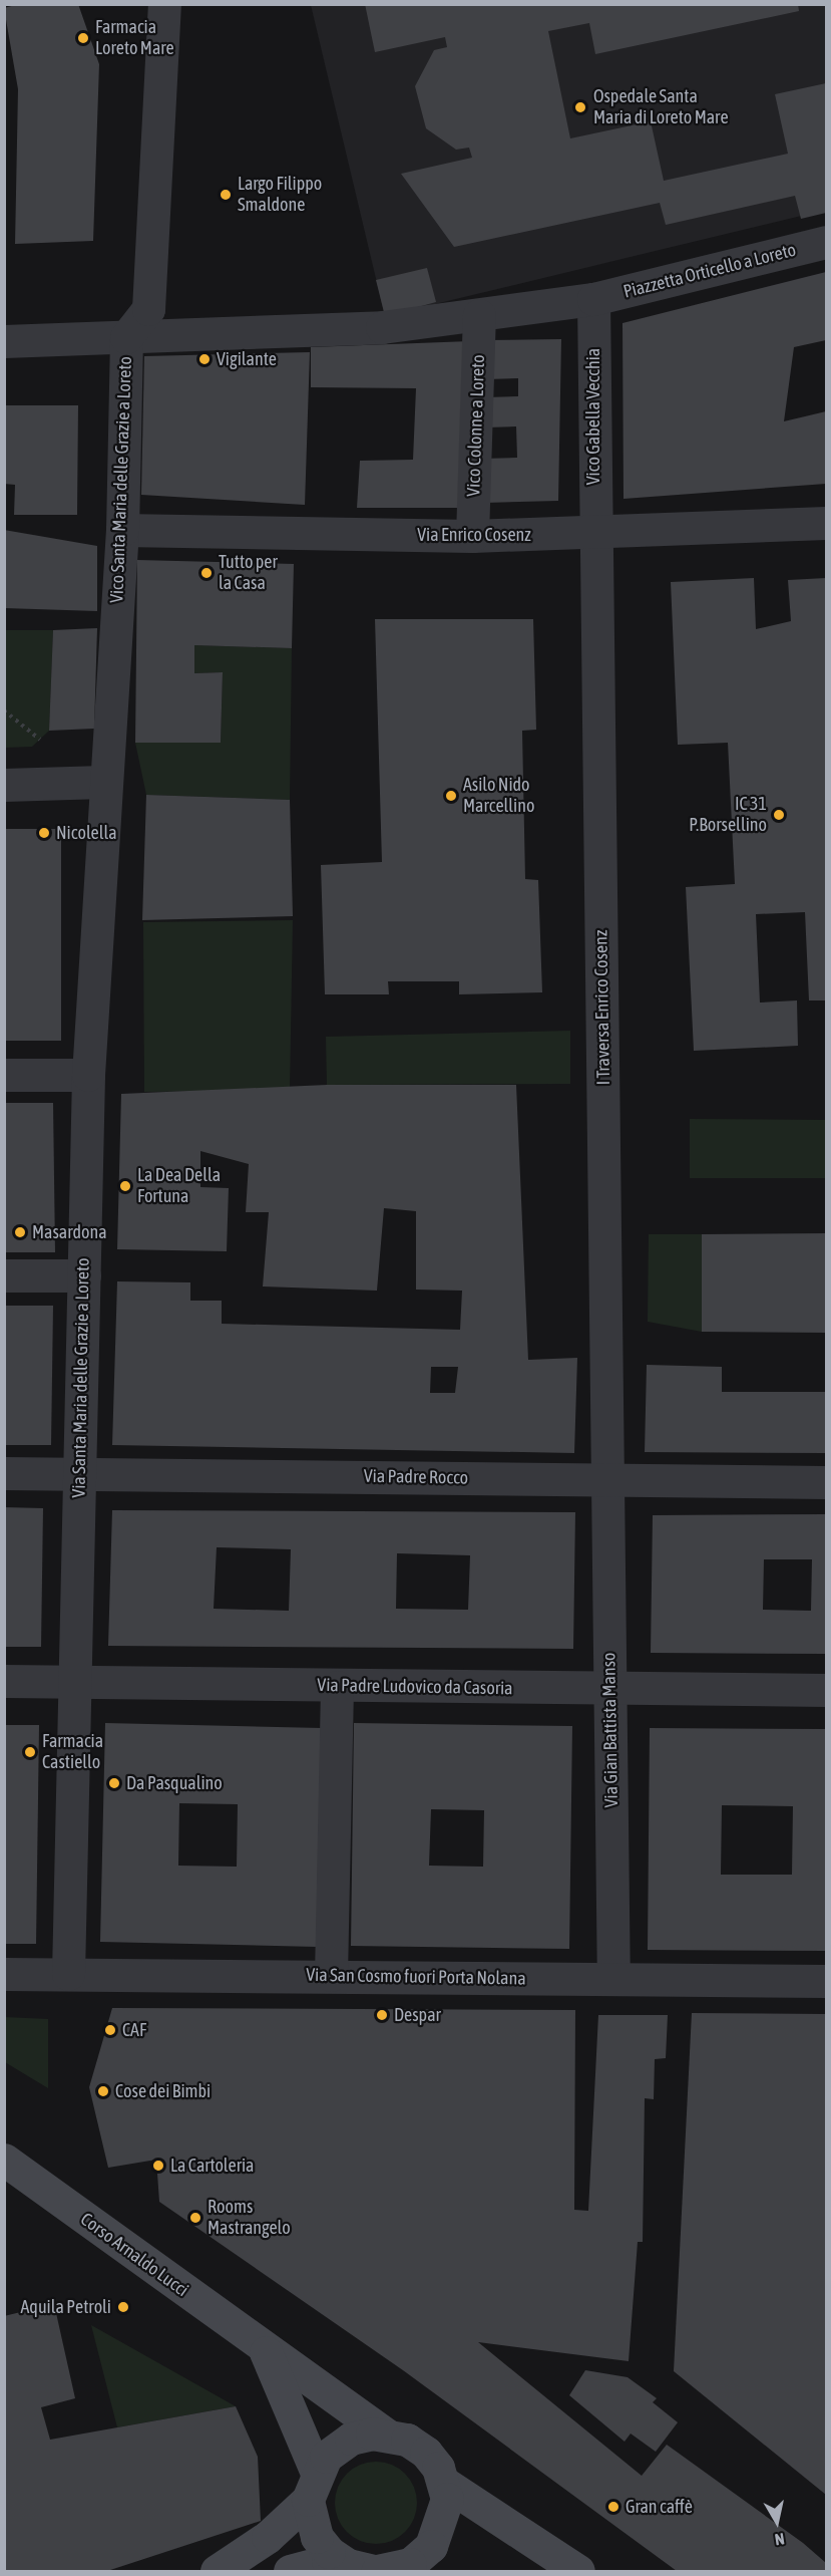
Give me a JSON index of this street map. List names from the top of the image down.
{
  "streets": {
    "main road": ["Corso Arnaldo Lucci"],
    "street": [
      "Piazzetta Orticello a Loreto",
      "Vico Gabella Vecchia",
      "Vico Colonne a Loreto",
      "Vico Santa Maria delle Grazie a Loreto",
      "Via Enrico Cosenz",
      "I Traversa Enrico Cosenz",
      "Via Santa Maria delle Grazie a Loreto",
      "Via Padre Rocco",
      "Via Padre Ludovico da Casoria",
      "Via Gian Battista Manso",
      "Via San Cosmo fuori Porta Nolana"
    ]
  },
  "crossings": [
    ["Piazzetta Orticello a Loreto", "Vico Gabella Vecchia"],
    ["Piazzetta Orticello a Loreto", "Vico Colonne a Loreto"],
    ["Piazzetta Orticello a Loreto", "Vico Santa Maria delle Grazie a Loreto"],
    ["Vico Gabella Vecchia", "Via Enrico Cosenz"],
    ["Vico Gabella Vecchia", "I Traversa Enrico Cosenz"],
    ["Vico Colonne a Loreto", "Via Enrico Cosenz"],
    ["Vico Santa Maria delle Grazie a Loreto", "Via Enrico Cosenz"],
    ["Vico Santa Maria delle Grazie a Loreto", "Via Santa Maria delle Grazie a Loreto"],
    ["Via Enrico Cosenz", "I Traversa Enrico Cosenz"],
    ["I Traversa Enrico Cosenz", "Via Padre Rocco"],
    ["I Traversa Enrico Cosenz", "Via Gian Battista Manso"],
    ["Via Santa Maria delle Grazie a Loreto", "Via Padre Rocco"],
    ["Via Santa Maria delle Grazie a Loreto", "Via Padre Ludovico da Casoria"],
    ["Via Santa Maria delle Grazie a Loreto", "Via San Cosmo fuori Porta Nolana"],
    ["Via Padre Rocco", "Via Gian Battista Manso"],
    ["Via Padre Ludovico da Casoria", "Via Gian Battista Manso"],
    ["Via Gian Battista Manso", "Via San Cosmo fuori Porta Nolana"]
  ],
  "places": [
    "Farmacia Loreto Mare",
    "Ospedale Santa Maria di Loreto Mare",
    "Largo Filippo Smaldone",
    "Vigilante",
    "Tutto per la Casa",
    "Asilo Nido Marcellino",
    "IC 31 P.Borsellino",
    "Nicolella",
    "La Dea Della Fortuna",
    "Masardona",
    "Farmacia Castiello",
    "Da Pasqualino",
    "Despar",
    "CAF",
    "Cose dei Bimbi",
    "La Cartoleria",
    "Rooms Mastrangelo",
    "Aquila Petroli",
    "Gran caffè"
  ],
  "north": "bottom"
}
